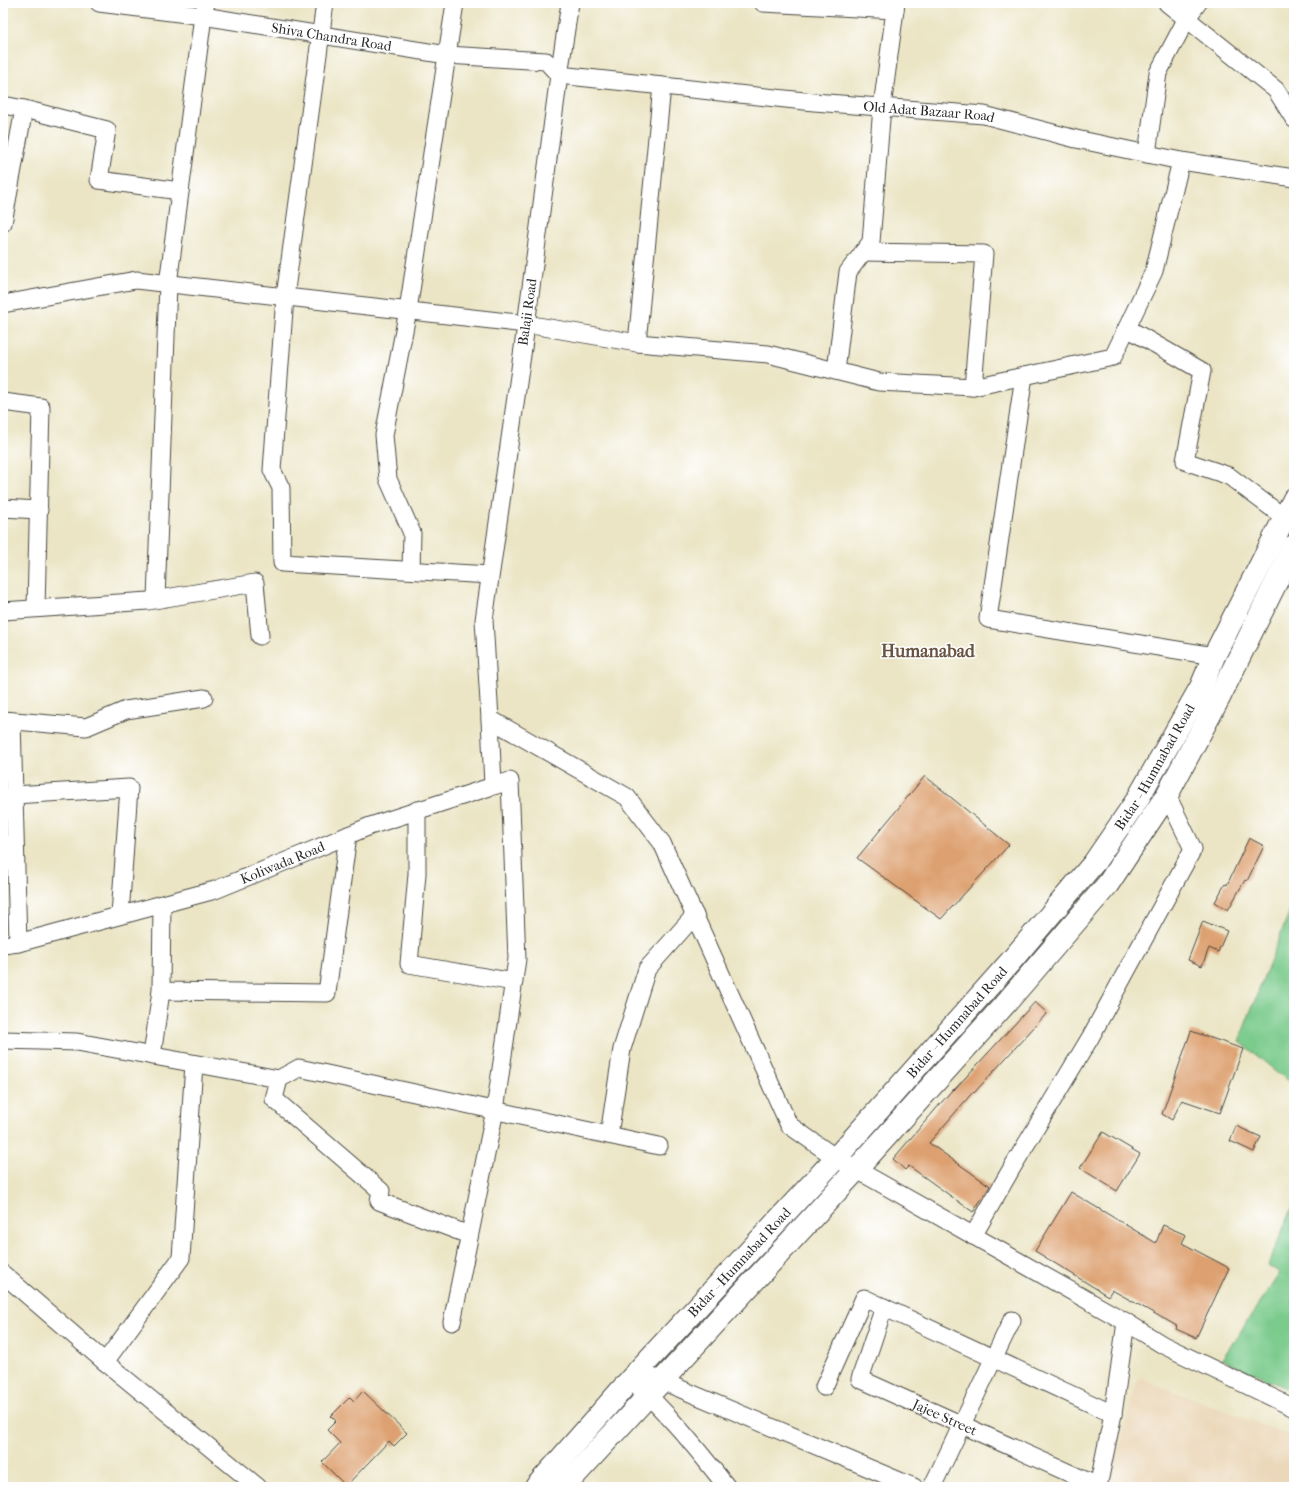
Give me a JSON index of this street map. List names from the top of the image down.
{
  "streets": {
    "main road": ["Bidar - Humnabad Road"],
    "street": [
      "Shiva Chandra Road",
      "Old Adat Bazaar Road",
      "Balaji Road",
      "Koliwada Road",
      "Jajee Street"
    ]
  },
  "crossings": [
    ["Shiva Chandra Road", "Old Adat Bazaar Road"],
    ["Shiva Chandra Road", "Balaji Road"],
    ["Old Adat Bazaar Road", "Balaji Road"]
  ],
  "districts": ["Humanabad"]
}
